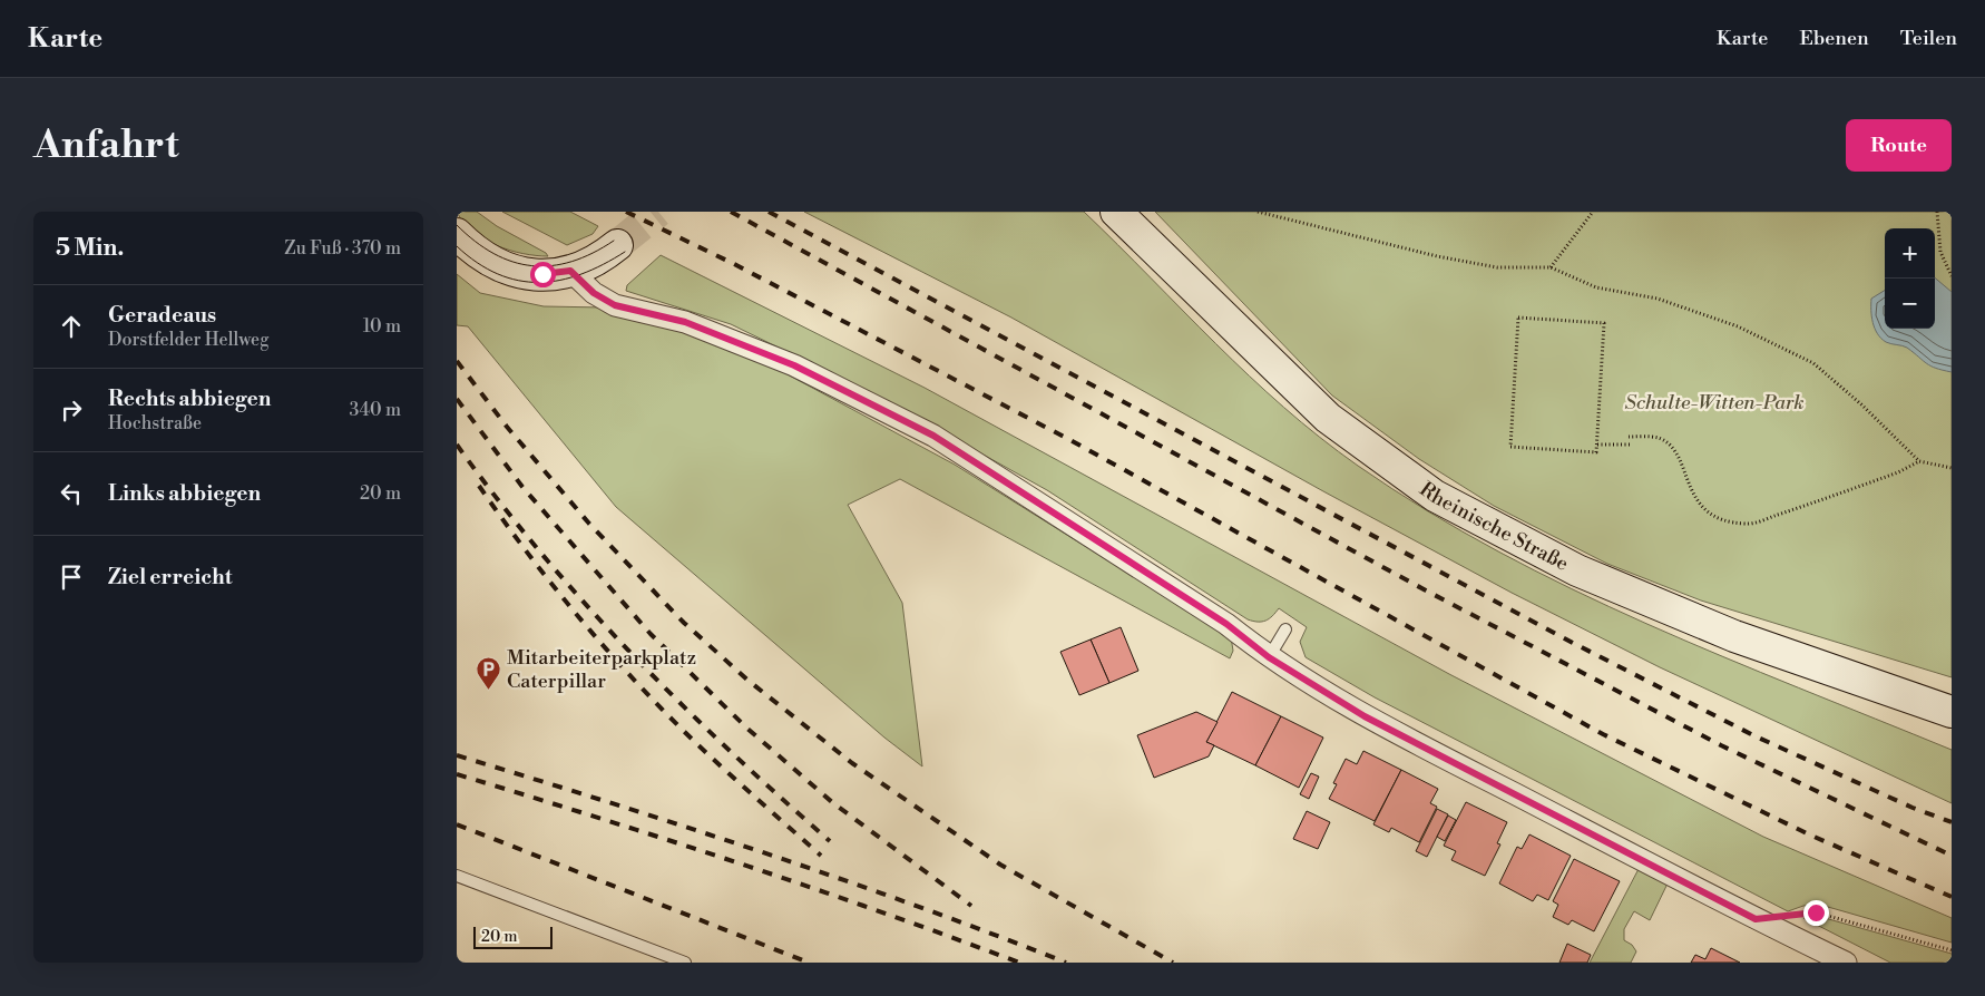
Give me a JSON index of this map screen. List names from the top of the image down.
{
  "streets": {
    "main road": ["Rheinische Straße"]
  },
  "parks": ["Schulte-Witten-Park"],
  "places": {
    "parking": ["Mitarbeiterparkplatz Caterpillar"]
  },
  "scale_bar": "20 m",
  "page": {
    "header": "Karte",
    "nav": ["Karte", "Ebenen", "Teilen"],
    "buttons": "Route",
    "title": "Anfahrt",
    "heading": ["5 Min.", "Zu Fuß · 370 m"],
    "map_buttons": ["+", "−"],
    "list": [
      ["Geradeaus", "Dorstfelder Hellweg", "10 m"],
      ["Rechts abbiegen", "Hochstraße", "340 m"],
      ["Links abbiegen", "20 m"],
      "Ziel erreicht"
    ],
    "scale": "20 m"
  }
}
